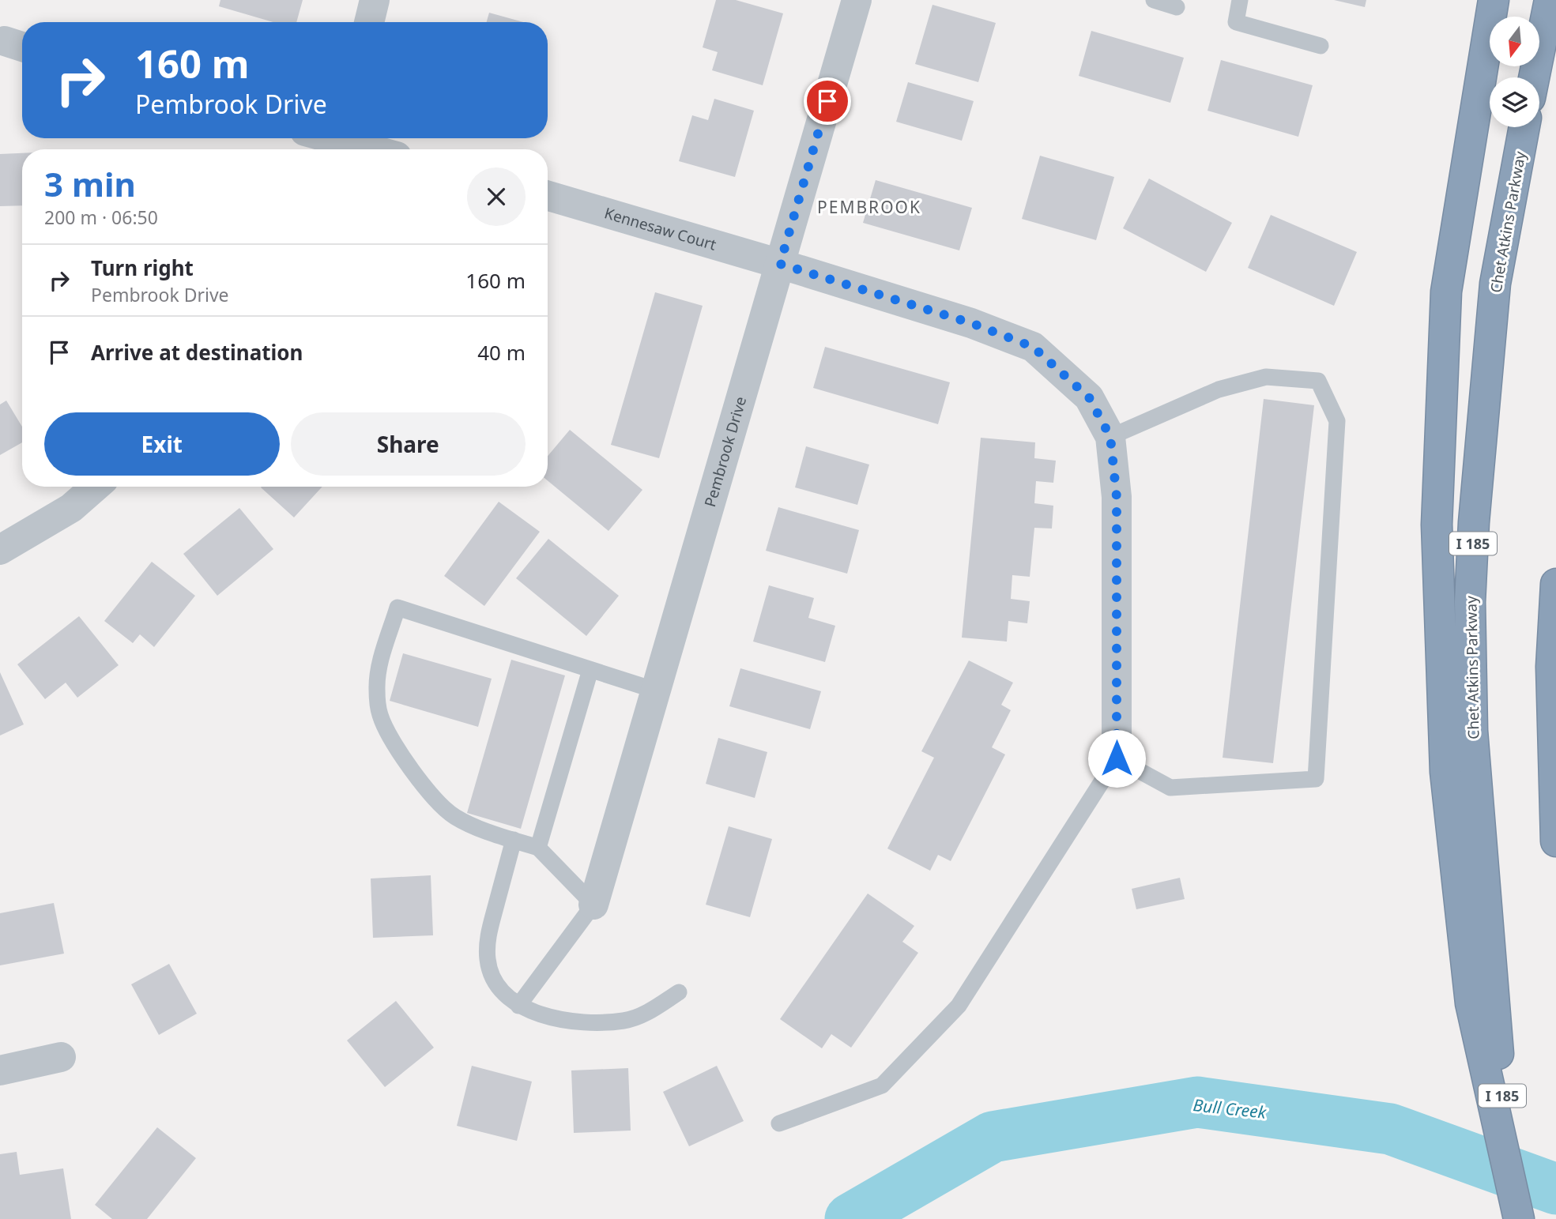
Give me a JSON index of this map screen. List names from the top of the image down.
{
  "streets": {
    "highway": ["Chet Atkins Parkway", "I 185"],
    "street": ["Kennesaw Court", "Pembrook Drive"]
  },
  "crossings": [
    ["Kennesaw Court", "Pembrook Drive"]
  ],
  "districts": ["PEMBROOK"],
  "water": ["Bull Creek"],
  "north": "bottom",
  "page": {
    "turn": ["160 m", "Pembrook Drive"],
    "heading": ["3 min", "200 m · 06:50"],
    "list": [
      {
        "name": "Turn right",
        "note": "Pembrook Drive",
        "value": "160 m"
      },
      {
        "name": "Arrive at destination",
        "value": "40 m"
      }
    ],
    "buttons": ["Exit", "Share"]
  }
}
